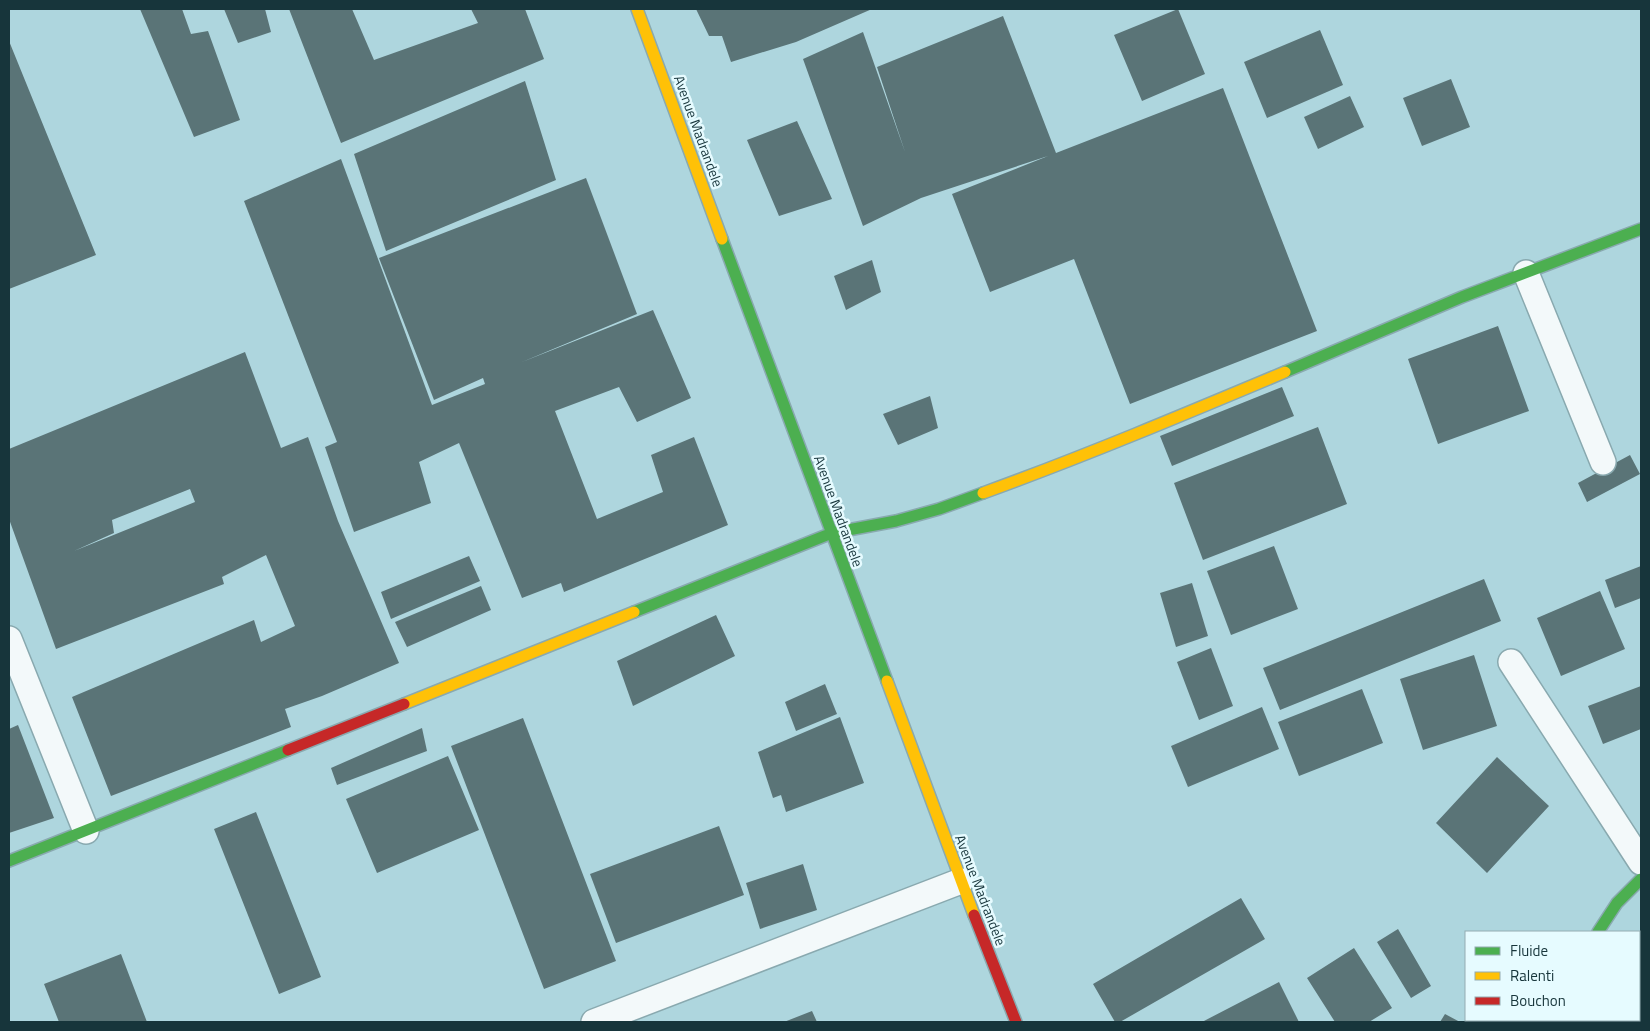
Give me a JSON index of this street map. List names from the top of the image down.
{
  "streets": {
    "street": ["Avenue Madrandele"]
  },
  "legend": ["Fluide", "Ralenti", "Bouchon"]
}
